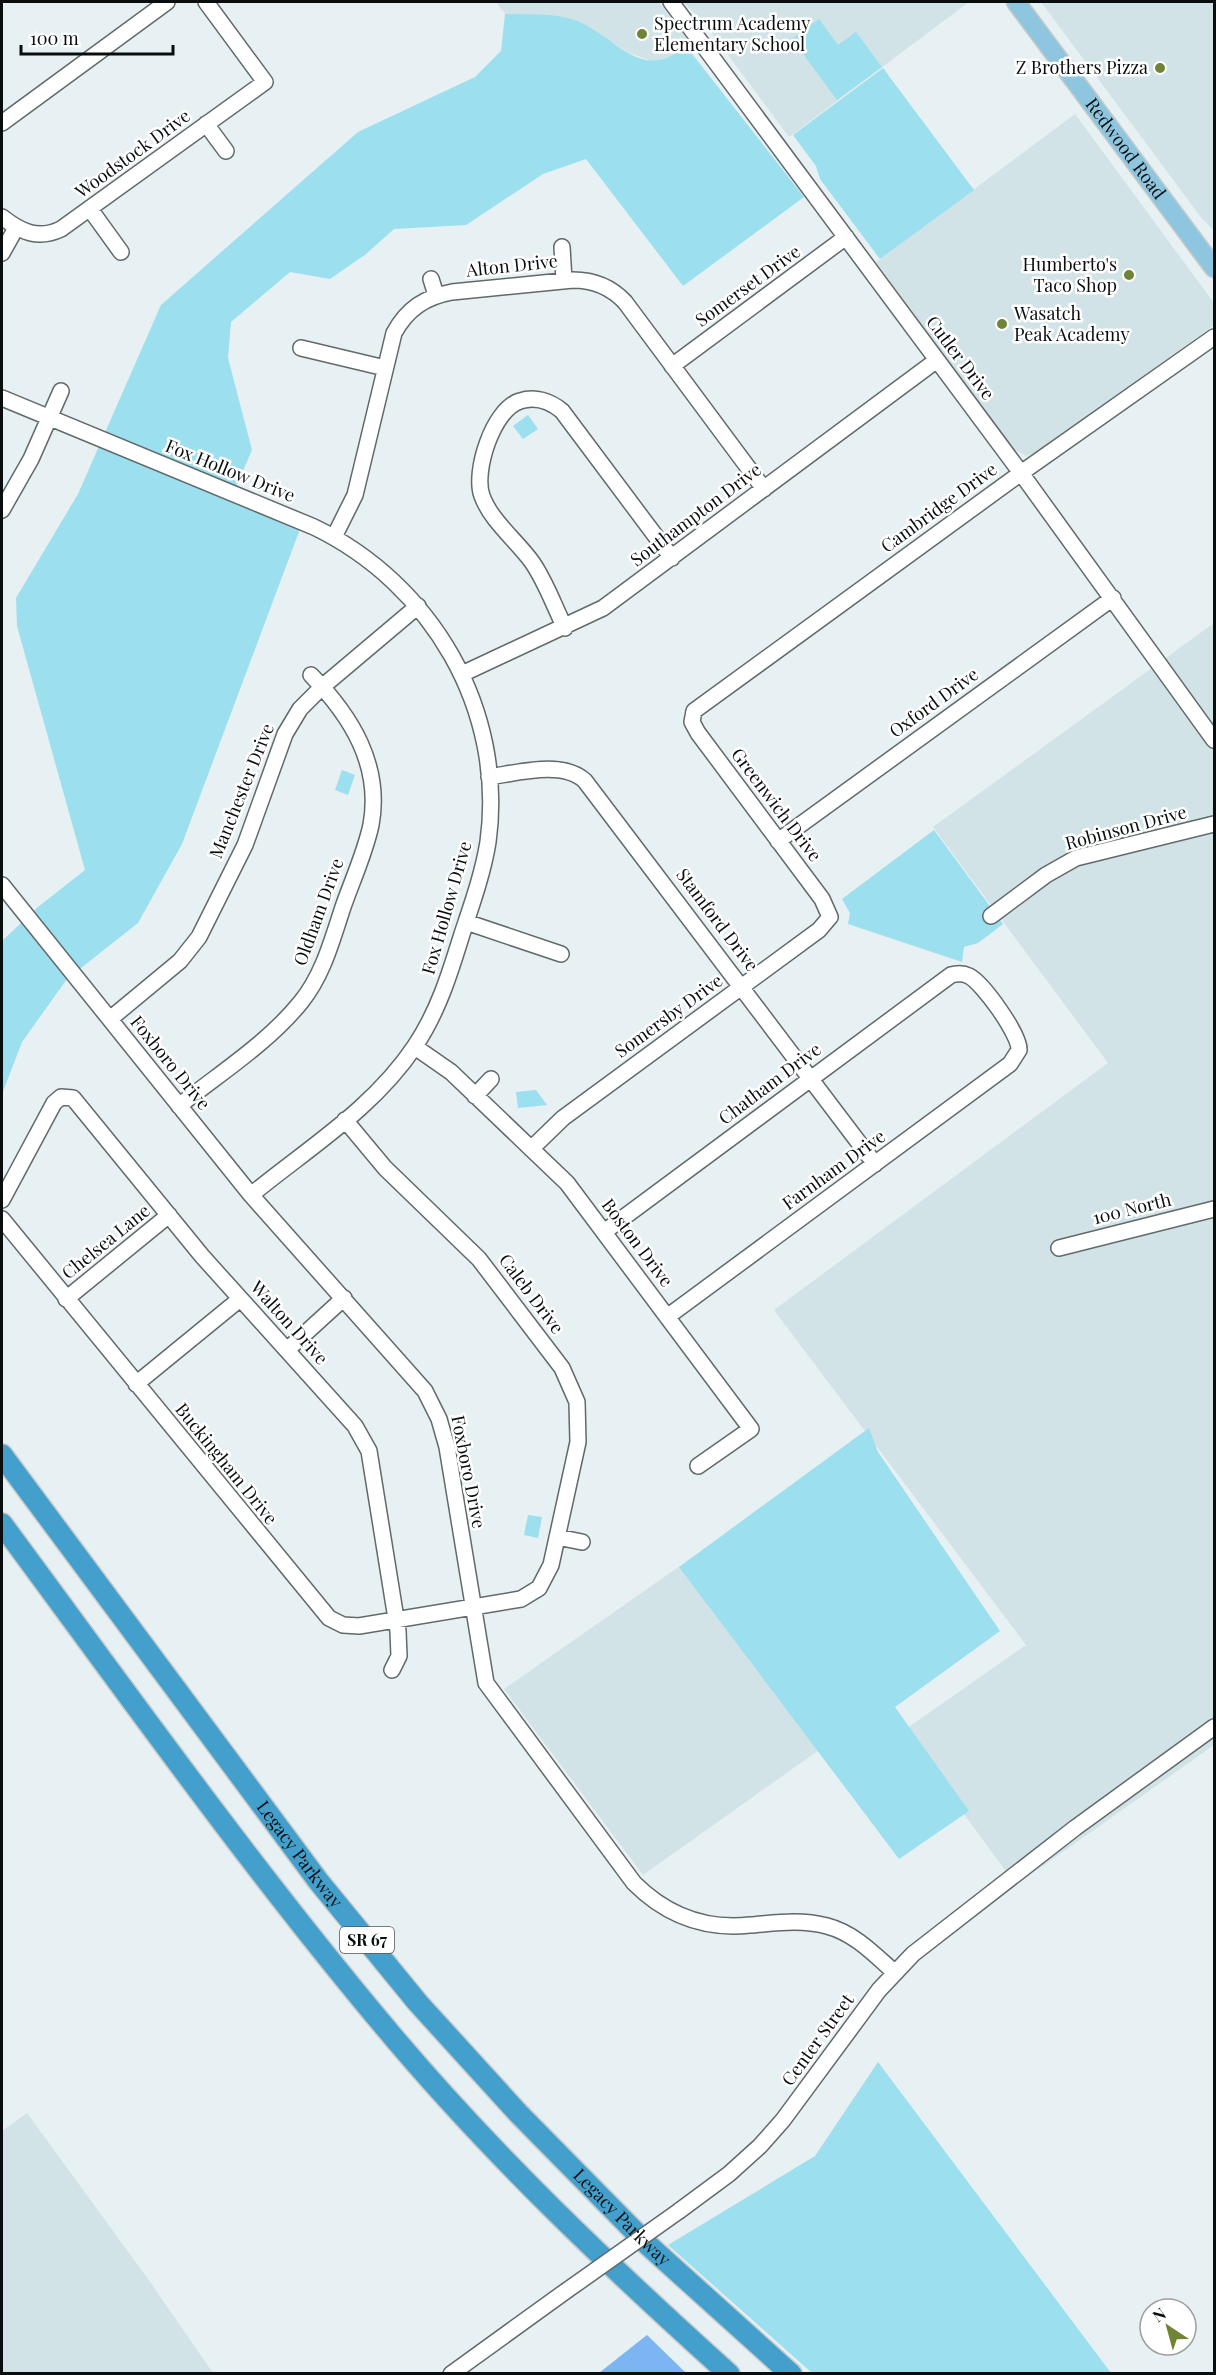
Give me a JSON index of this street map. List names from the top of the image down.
{
  "streets": {
    "highway": ["Legacy Parkway", "SR 67"],
    "main road": ["Redwood Road"],
    "street": [
      "Woodstock Drive",
      "Alton Drive",
      "Somerset Drive",
      "Cutler Drive",
      "Fox Hollow Drive",
      "Cambridge Drive",
      "Southampton Drive",
      "Oxford Drive",
      "Manchester Drive",
      "Greenwich Drive",
      "Robinson Drive",
      "Oldham Drive",
      "Stamford Drive",
      "Somersby Drive",
      "Foxboro Drive",
      "Chatham Drive",
      "Farnham Drive",
      "100 North",
      "Chelsea Lane",
      "Boston Drive",
      "Caleb Drive",
      "Walton Drive",
      "Buckingham Drive",
      "Center Street"
    ]
  },
  "crossings": [
    ["Alton Drive", "Somerset Drive"],
    ["Alton Drive", "Fox Hollow Drive"],
    ["Alton Drive", "Southampton Drive"],
    ["Somerset Drive", "Cutler Drive"],
    ["Cutler Drive", "Cambridge Drive"],
    ["Cutler Drive", "Southampton Drive"],
    ["Cutler Drive", "Oxford Drive"],
    ["Fox Hollow Drive", "Southampton Drive"],
    ["Fox Hollow Drive", "Manchester Drive"],
    ["Fox Hollow Drive", "Stamford Drive"],
    ["Fox Hollow Drive", "Foxboro Drive"],
    ["Fox Hollow Drive", "Boston Drive"],
    ["Fox Hollow Drive", "Caleb Drive"],
    ["Cambridge Drive", "Greenwich Drive"],
    ["Oxford Drive", "Greenwich Drive"],
    ["Manchester Drive", "Oldham Drive"],
    ["Manchester Drive", "Foxboro Drive"],
    ["Greenwich Drive", "Somersby Drive"],
    ["Oldham Drive", "Foxboro Drive"],
    ["Stamford Drive", "Somersby Drive"],
    ["Stamford Drive", "Chatham Drive"],
    ["Stamford Drive", "Farnham Drive"],
    ["Somersby Drive", "Boston Drive"],
    ["Foxboro Drive", "Caleb Drive"],
    ["Foxboro Drive", "Buckingham Drive"],
    ["Foxboro Drive", "Center Street"],
    ["Chatham Drive", "Farnham Drive"],
    ["Chatham Drive", "Boston Drive"],
    ["Farnham Drive", "Boston Drive"],
    ["Chelsea Lane", "Walton Drive"],
    ["Chelsea Lane", "Buckingham Drive"],
    ["Caleb Drive", "Buckingham Drive"],
    ["Walton Drive", "Buckingham Drive"]
  ],
  "places": [
    "Spectrum Academy Elementary School",
    "Z Brothers Pizza",
    "Humberto's Taco Shop",
    "Wasatch Peak Academy"
  ],
  "scale_bar": "100 m",
  "north": "top left"
}
